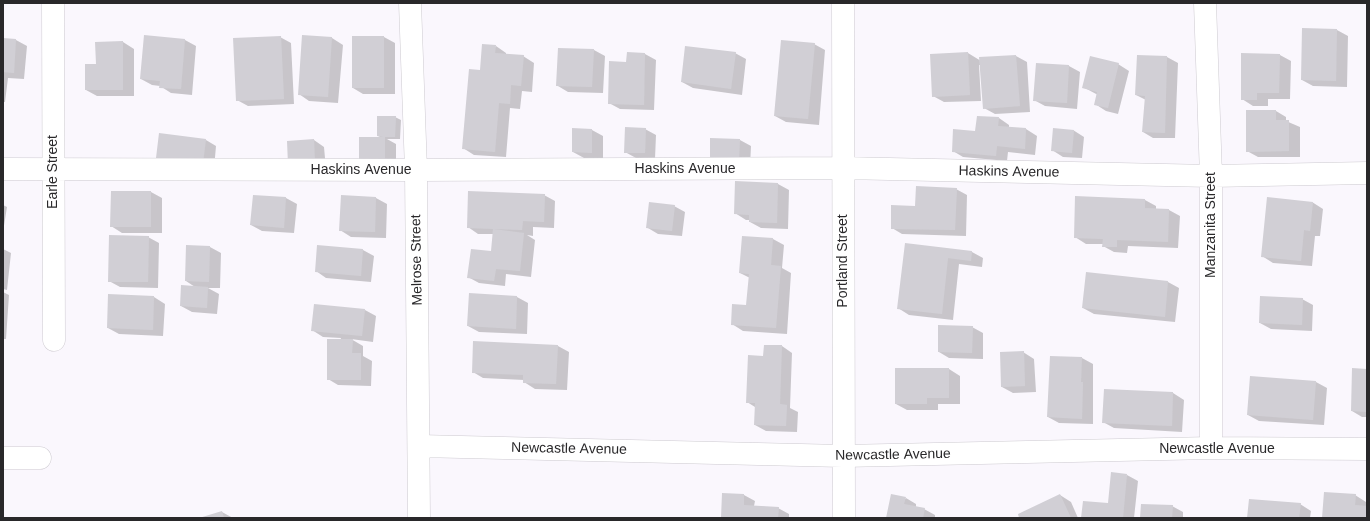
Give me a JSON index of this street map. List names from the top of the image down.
{
  "streets": {
    "street": [
      "Haskins Avenue",
      "Earle Street",
      "Manzanita Street",
      "Melrose Street",
      "Portland Street",
      "Newcastle Avenue"
    ]
  },
  "crossings": [
    ["Haskins Avenue", "Earle Street"],
    ["Haskins Avenue", "Manzanita Street"],
    ["Haskins Avenue", "Melrose Street"],
    ["Haskins Avenue", "Portland Street"],
    ["Manzanita Street", "Newcastle Avenue"],
    ["Melrose Street", "Newcastle Avenue"],
    ["Portland Street", "Newcastle Avenue"]
  ]
}
